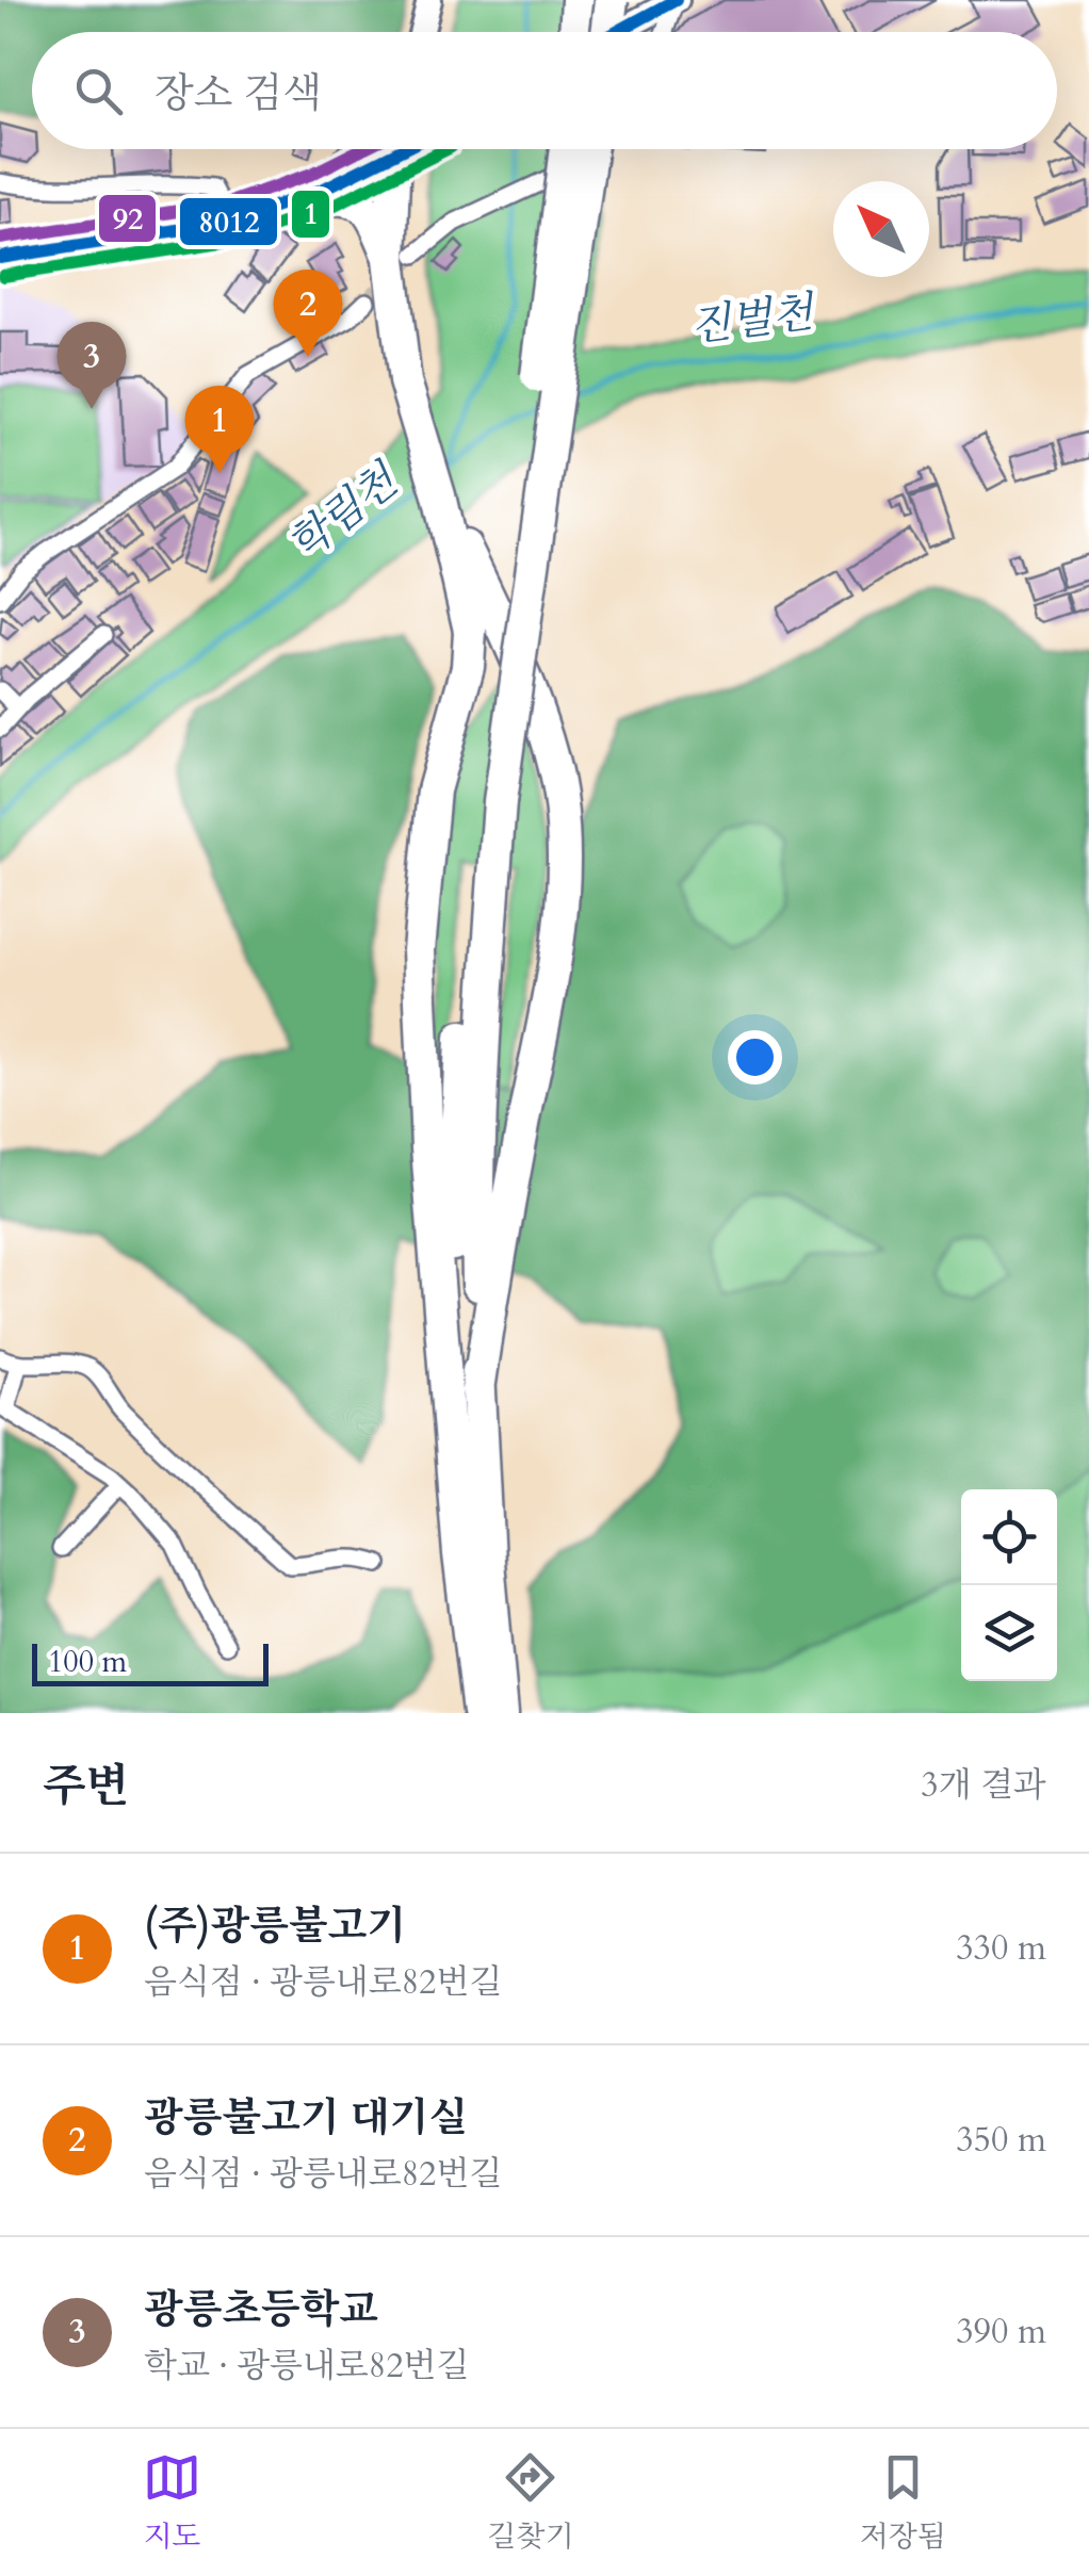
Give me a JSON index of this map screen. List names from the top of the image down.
{
  "water": ["진벌천", "학림천"],
  "lines": ["transit line 8012", "transit line 1", "transit line 92"],
  "scale_bar": "100 m",
  "north": "top left",
  "page": {
    "search": "장소 검색",
    "pins": ["2", "3", "1"],
    "scale": "100 m",
    "heading": ["주변", "3개 결과"],
    "list": [
      {
        "mark": "1",
        "name": "(주)광릉불고기",
        "note": "음식점 · 광릉내로82번길",
        "value": "330 m"
      },
      {
        "mark": "2",
        "name": "광릉불고기 대기실",
        "note": "음식점 · 광릉내로82번길",
        "value": "350 m"
      },
      {
        "mark": "3",
        "name": "광릉초등학교",
        "note": "학교 · 광릉내로82번길",
        "value": "390 m"
      }
    ],
    "nav": ["지도", "길찾기", "저장됨"]
  }
}
